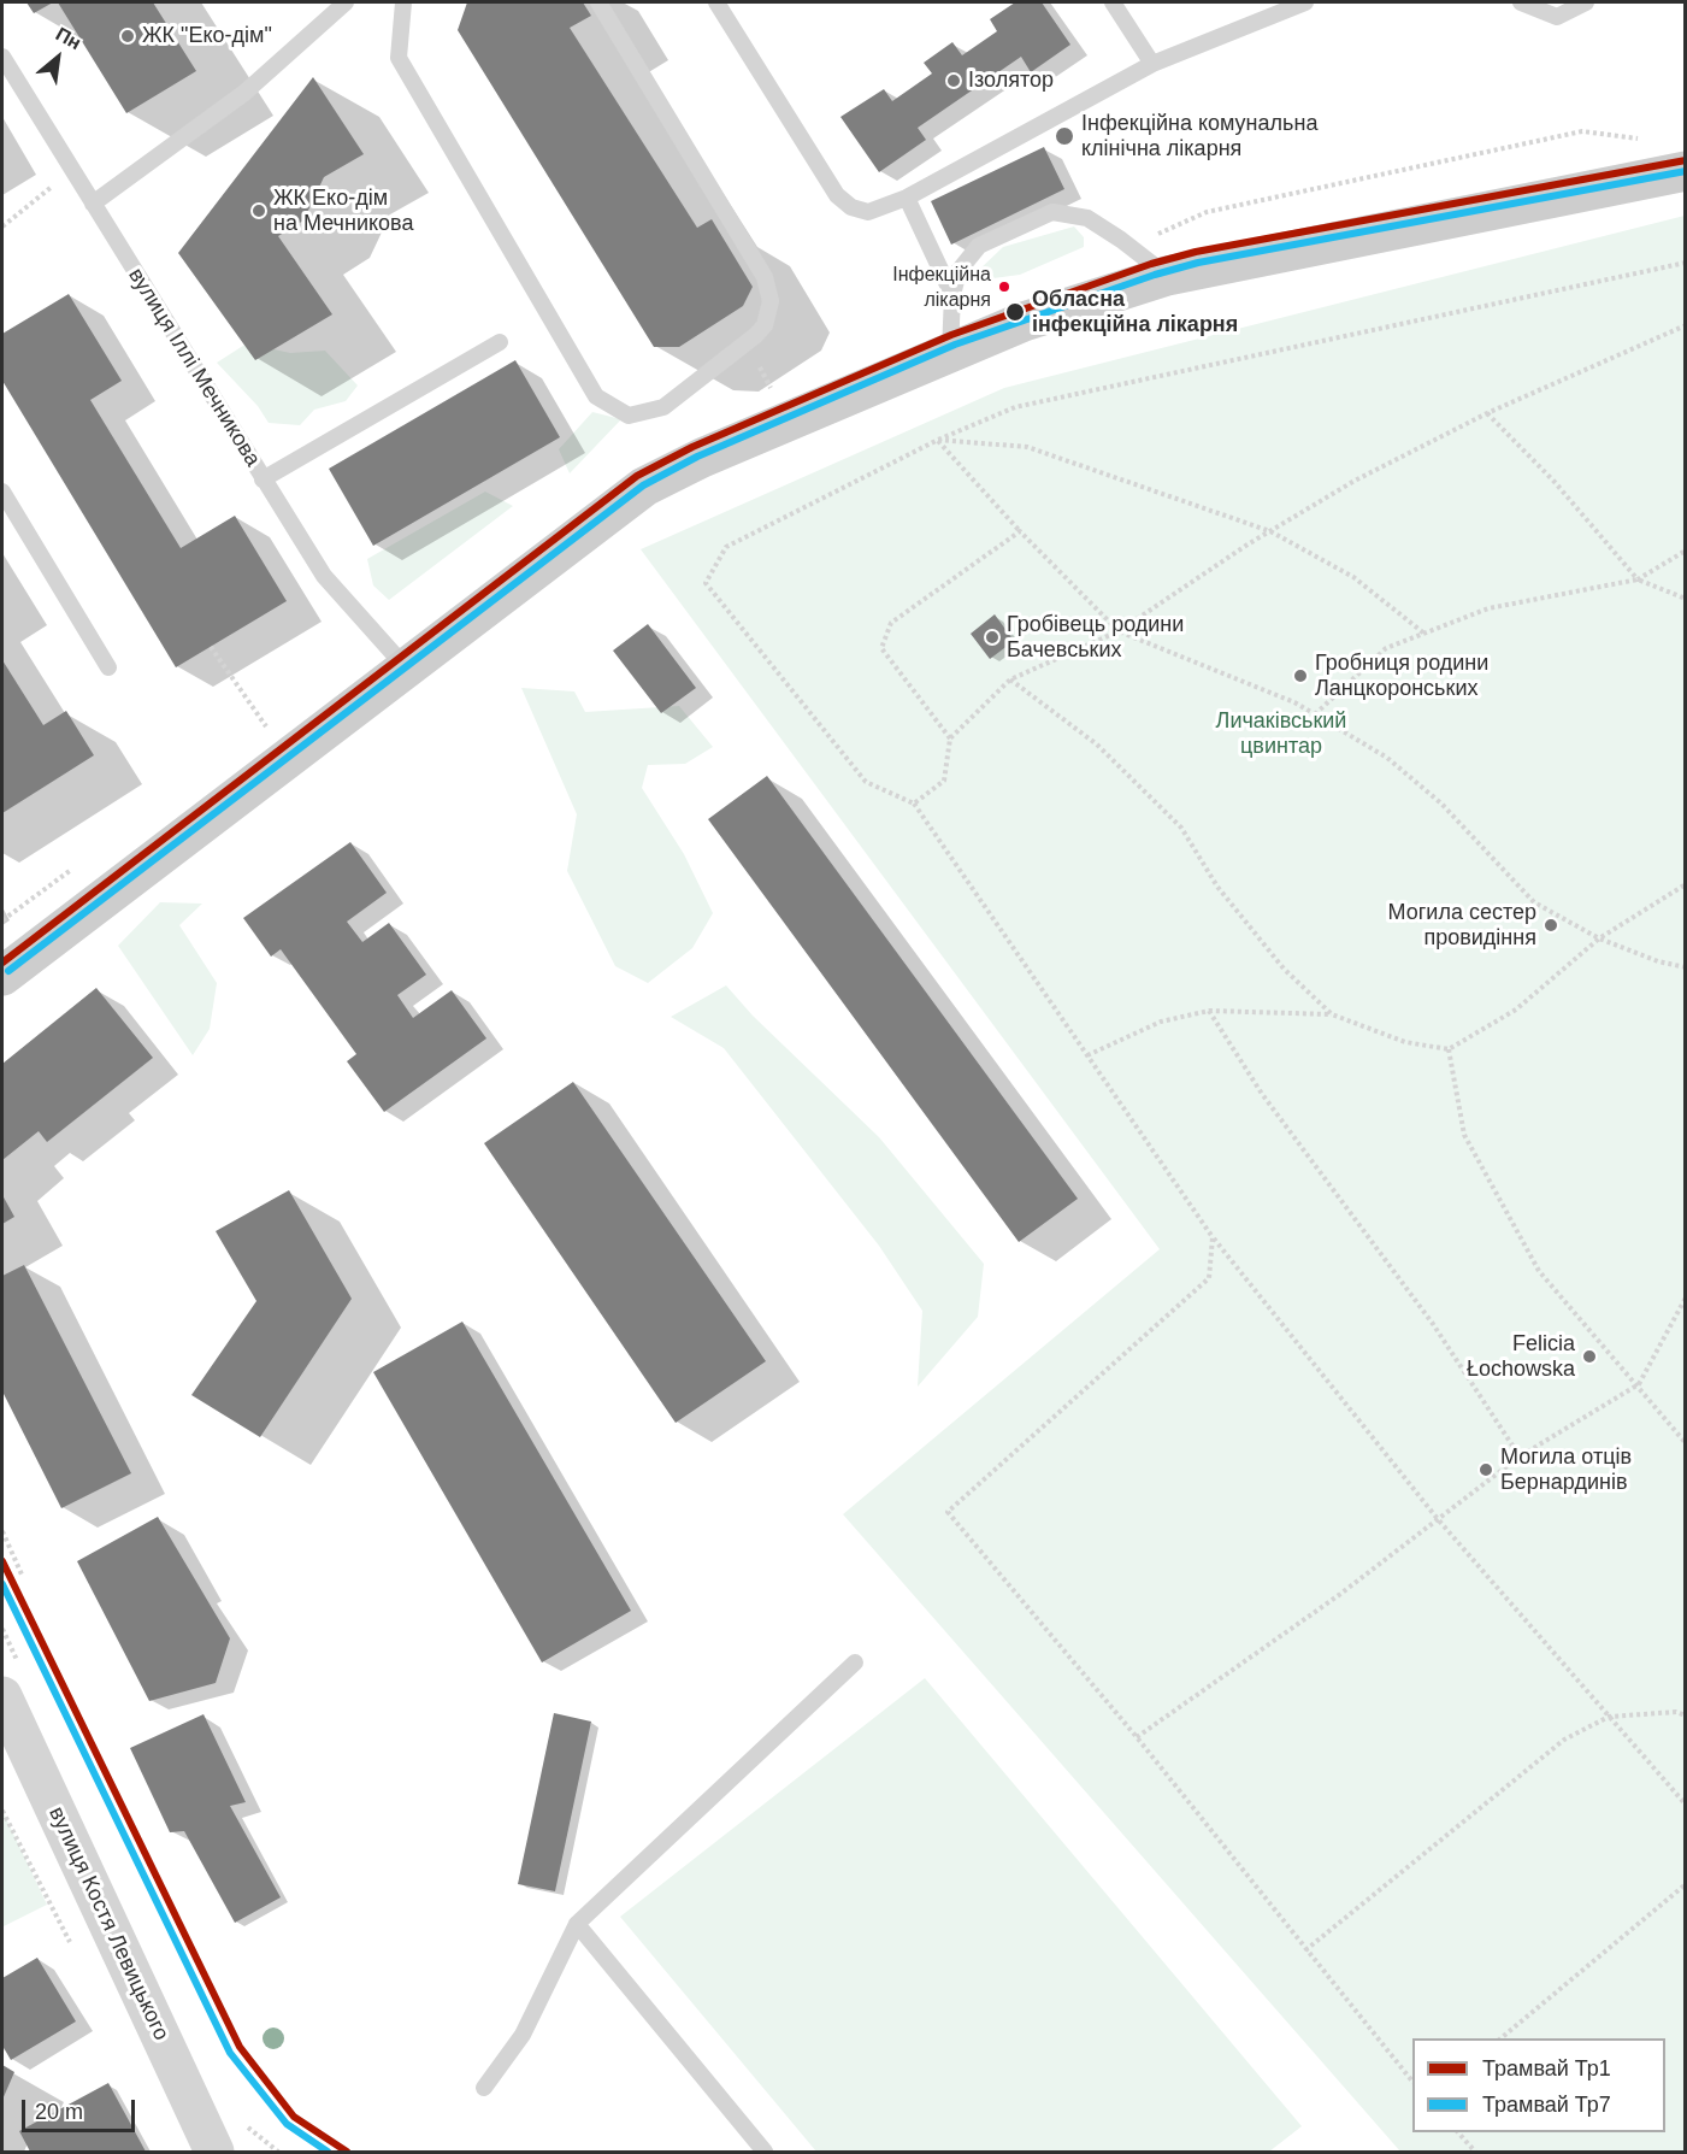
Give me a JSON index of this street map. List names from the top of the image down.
{
  "streets": {
    "street": ["вулиця Костя Левицького"],
    "lane": ["вулиця Іллі Мечникова"]
  },
  "parks": ["Личаківський цвинтар"],
  "places": [
    "ЖК \"Еко-дім\"",
    "Ізолятор",
    "Інфекційна комунальна клінічна лікарня",
    "ЖК Еко-дім на Мечникова",
    "Інфекційна лікарня",
    "Обласна інфекційна лікарня",
    "Гробівець родини Бачевських",
    "Гробниця родини Ланцкоронських",
    "Могила сестер провидіння",
    "Felicia Łochowska",
    "Могила отців Бернардинів"
  ],
  "lines": ["tram line Тр1", "tram line Тр7"],
  "legend": ["Трамвай Тр1", "Трамвай Тр7"],
  "scale_bar": "20 m",
  "north": "top right"
}
